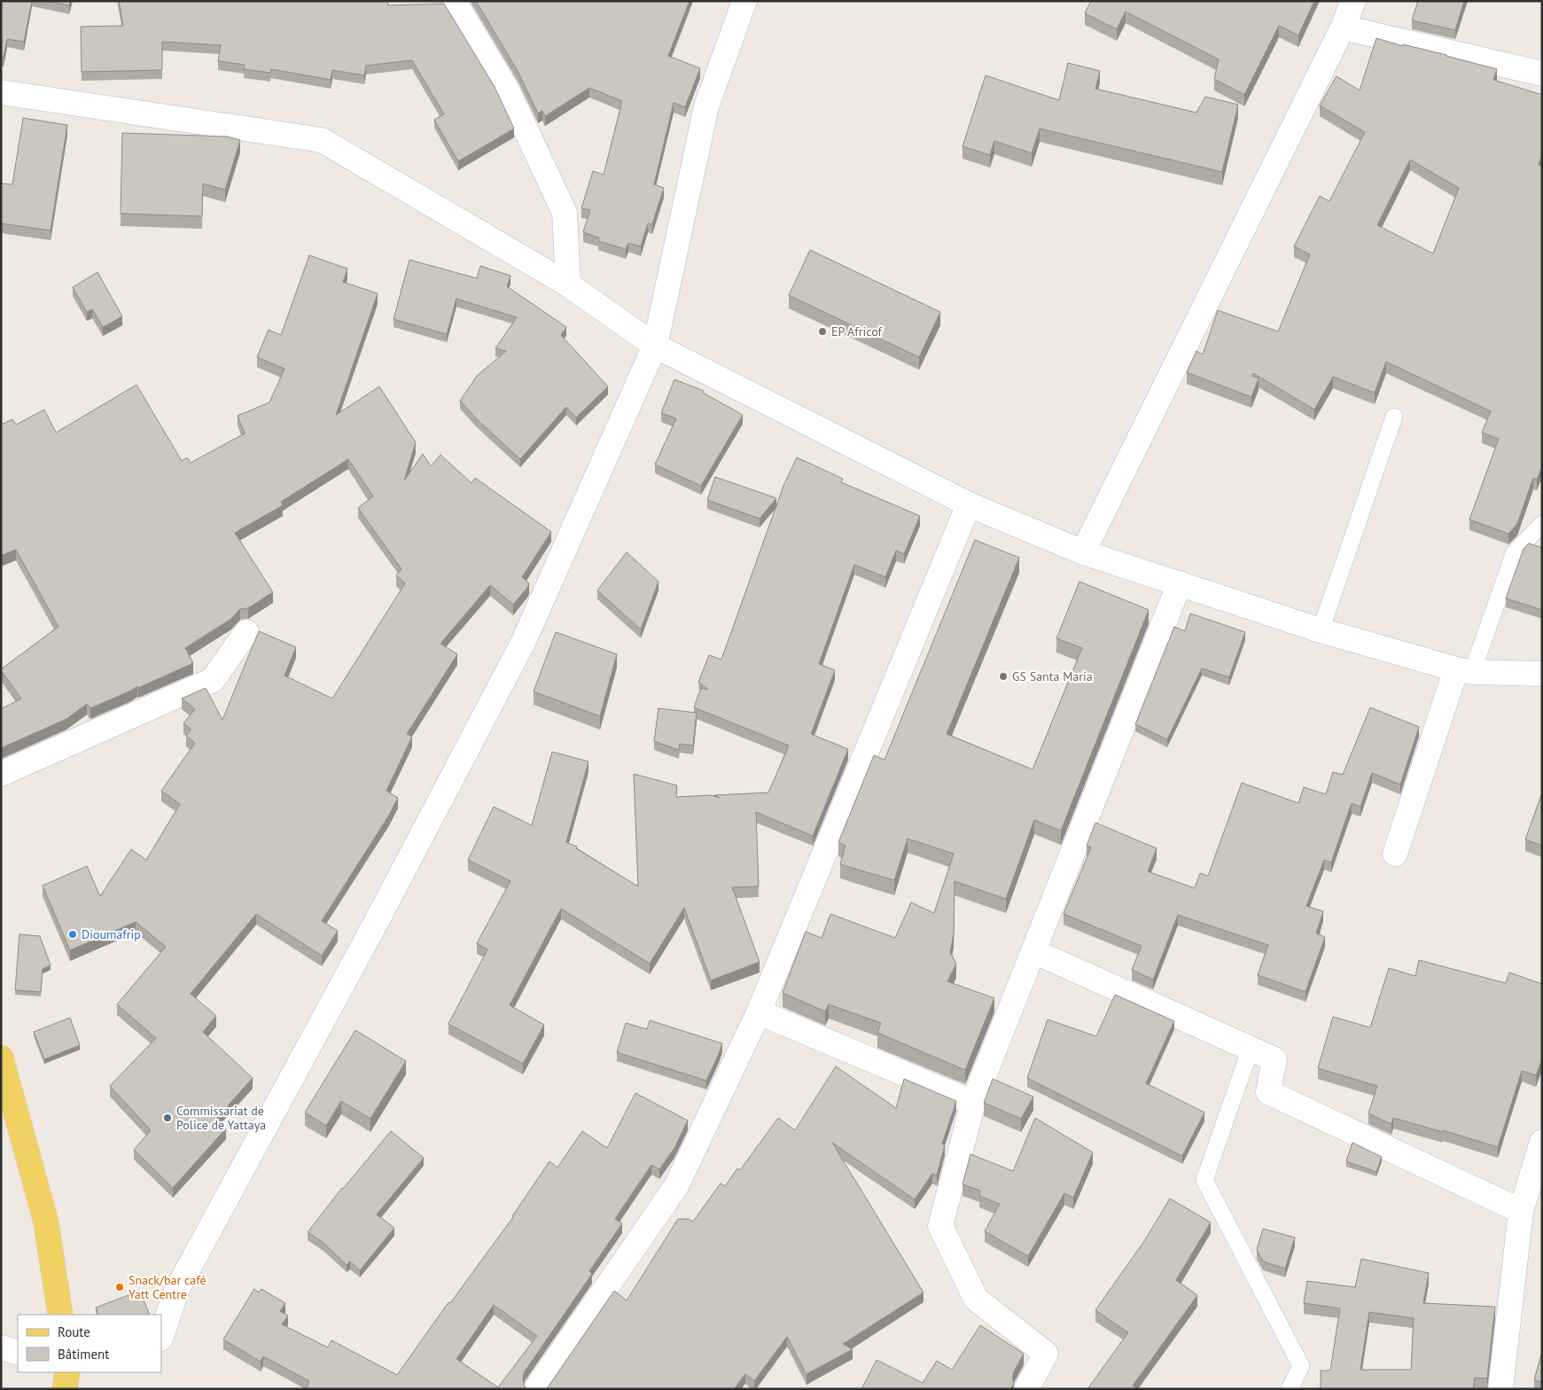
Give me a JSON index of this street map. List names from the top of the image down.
{
  "places": [
    "EP Africof",
    "GS Santa Maria",
    "Dioumafrip",
    "Commissariat de Police de Yattaya",
    "Snack/bar café Yatt Centre"
  ],
  "legend": ["Route", "Bâtiment"]
}
